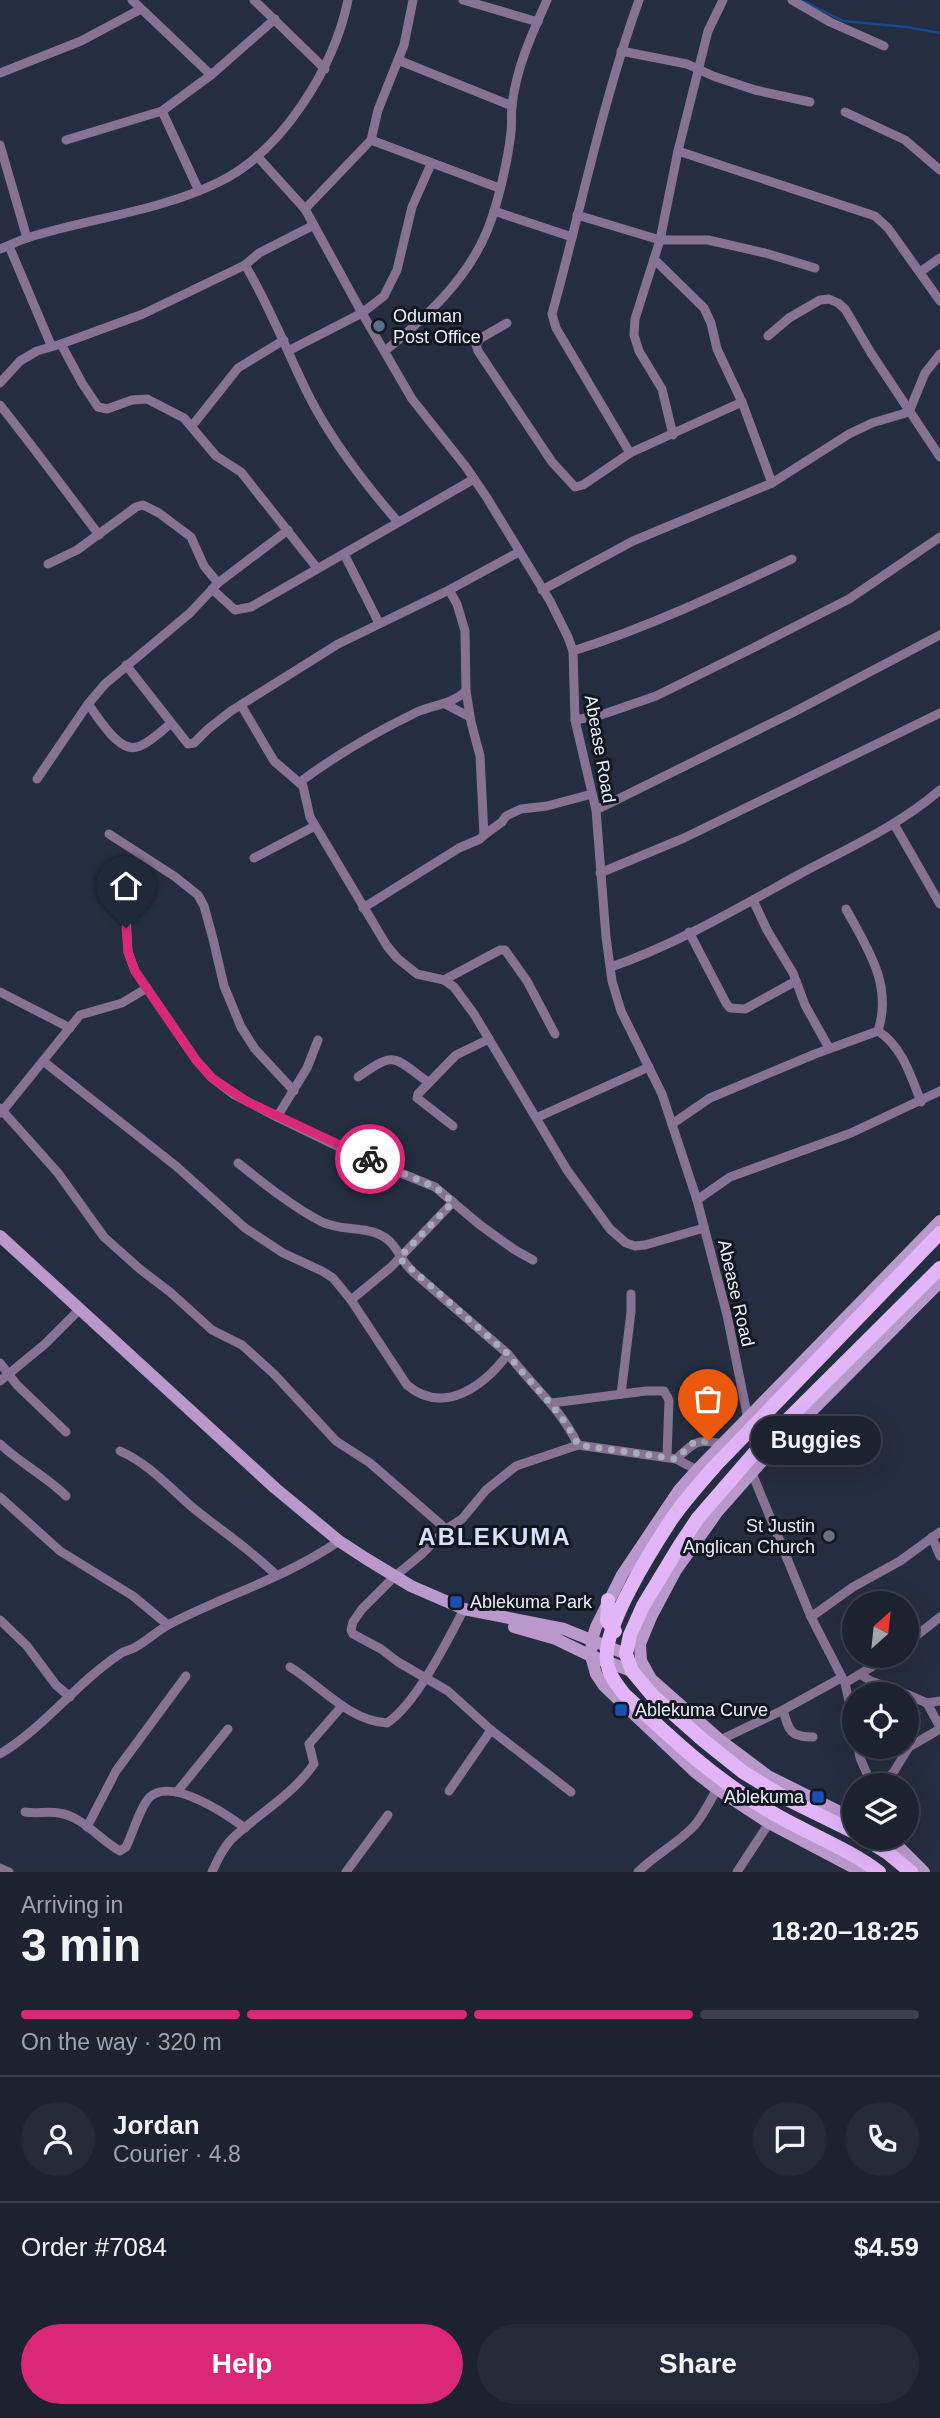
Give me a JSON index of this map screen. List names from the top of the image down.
{
  "streets": {
    "street": ["Abease Road"]
  },
  "districts": ["ABLEKUMA"],
  "places": {
    "other": ["Oduman Post Office", "Buggies", "St Justin Anglican Church"],
    "transit": ["Ablekuma Park", "Ablekuma Curve", "Ablekuma"]
  },
  "north": "top right",
  "page": {
    "bubble": "Buggies",
    "heading": ["3 min", "Arriving in", "18:20–18:25"],
    "panel": [
      "Jordan",
      "Courier · 4.8",
      "Order #7084",
      "$4.59"
    ],
    "bar": "On the way · 320 m",
    "buttons": ["Help", "Share"]
  }
}
